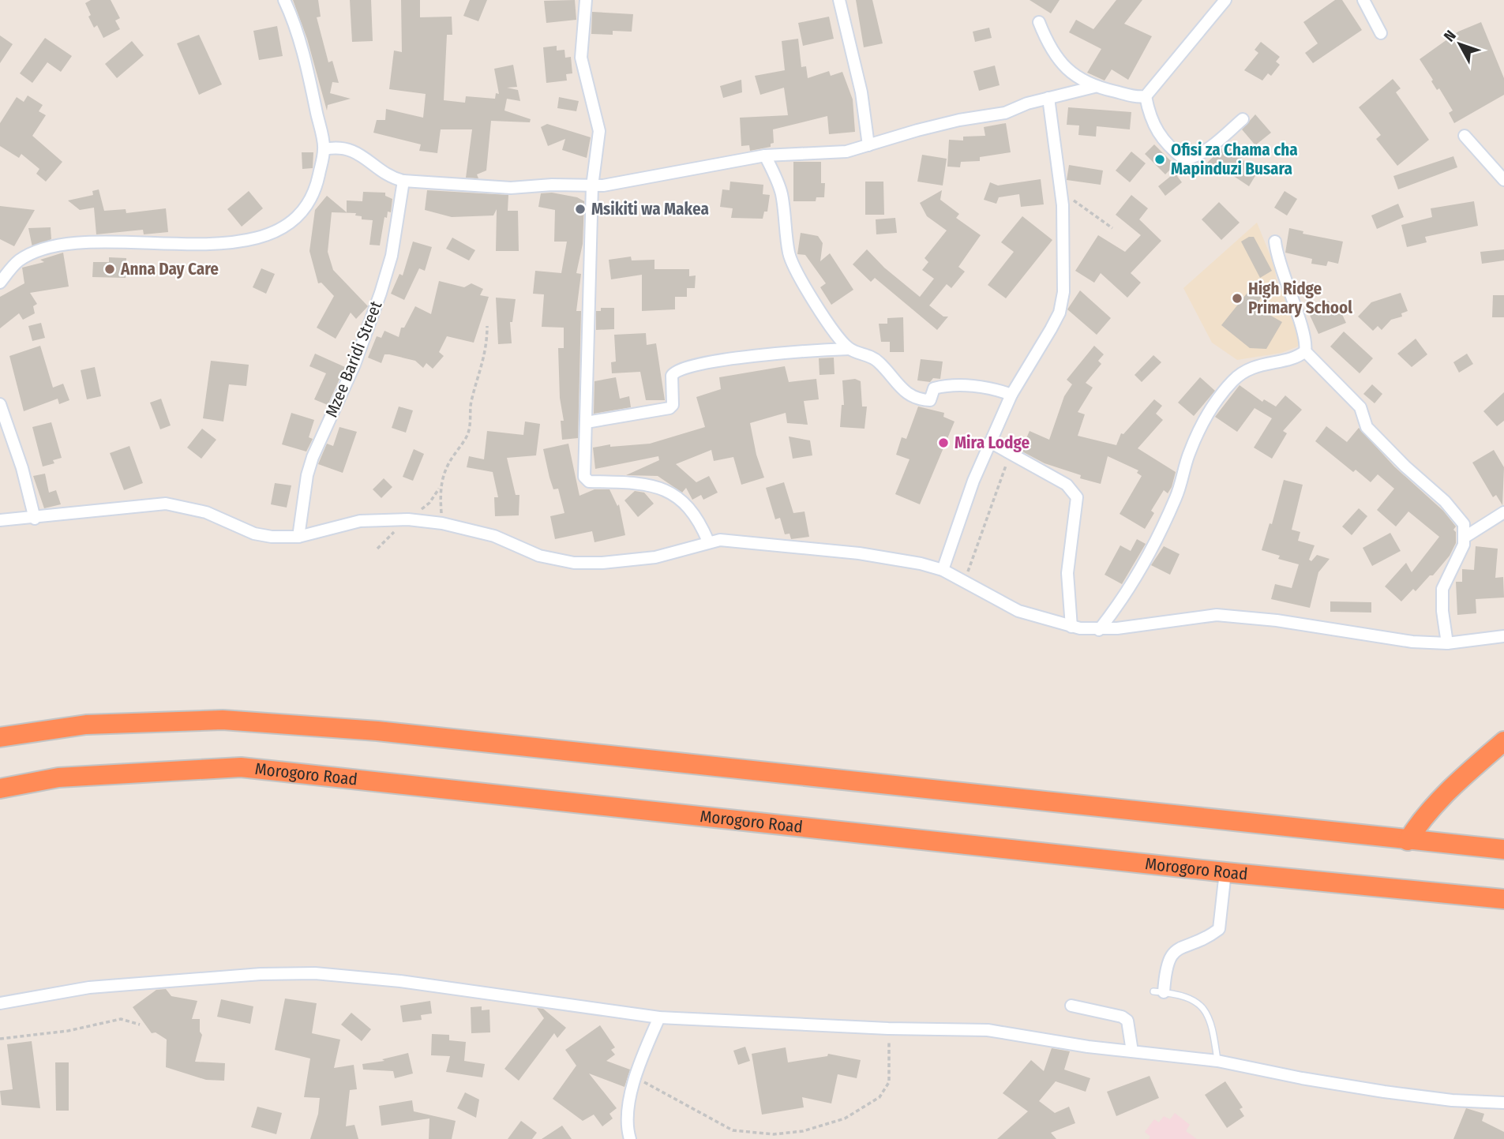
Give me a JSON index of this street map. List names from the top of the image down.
{
  "streets": {
    "highway": ["Morogoro Road"],
    "street": ["Mzee Baridi Street"]
  },
  "places": [
    "Ofisi za Chama cha Mapinduzi Busara",
    "Msikiti wa Makea",
    "Anna Day Care",
    "High Ridge Primary School",
    "Mira Lodge"
  ],
  "north": "top left"
}
